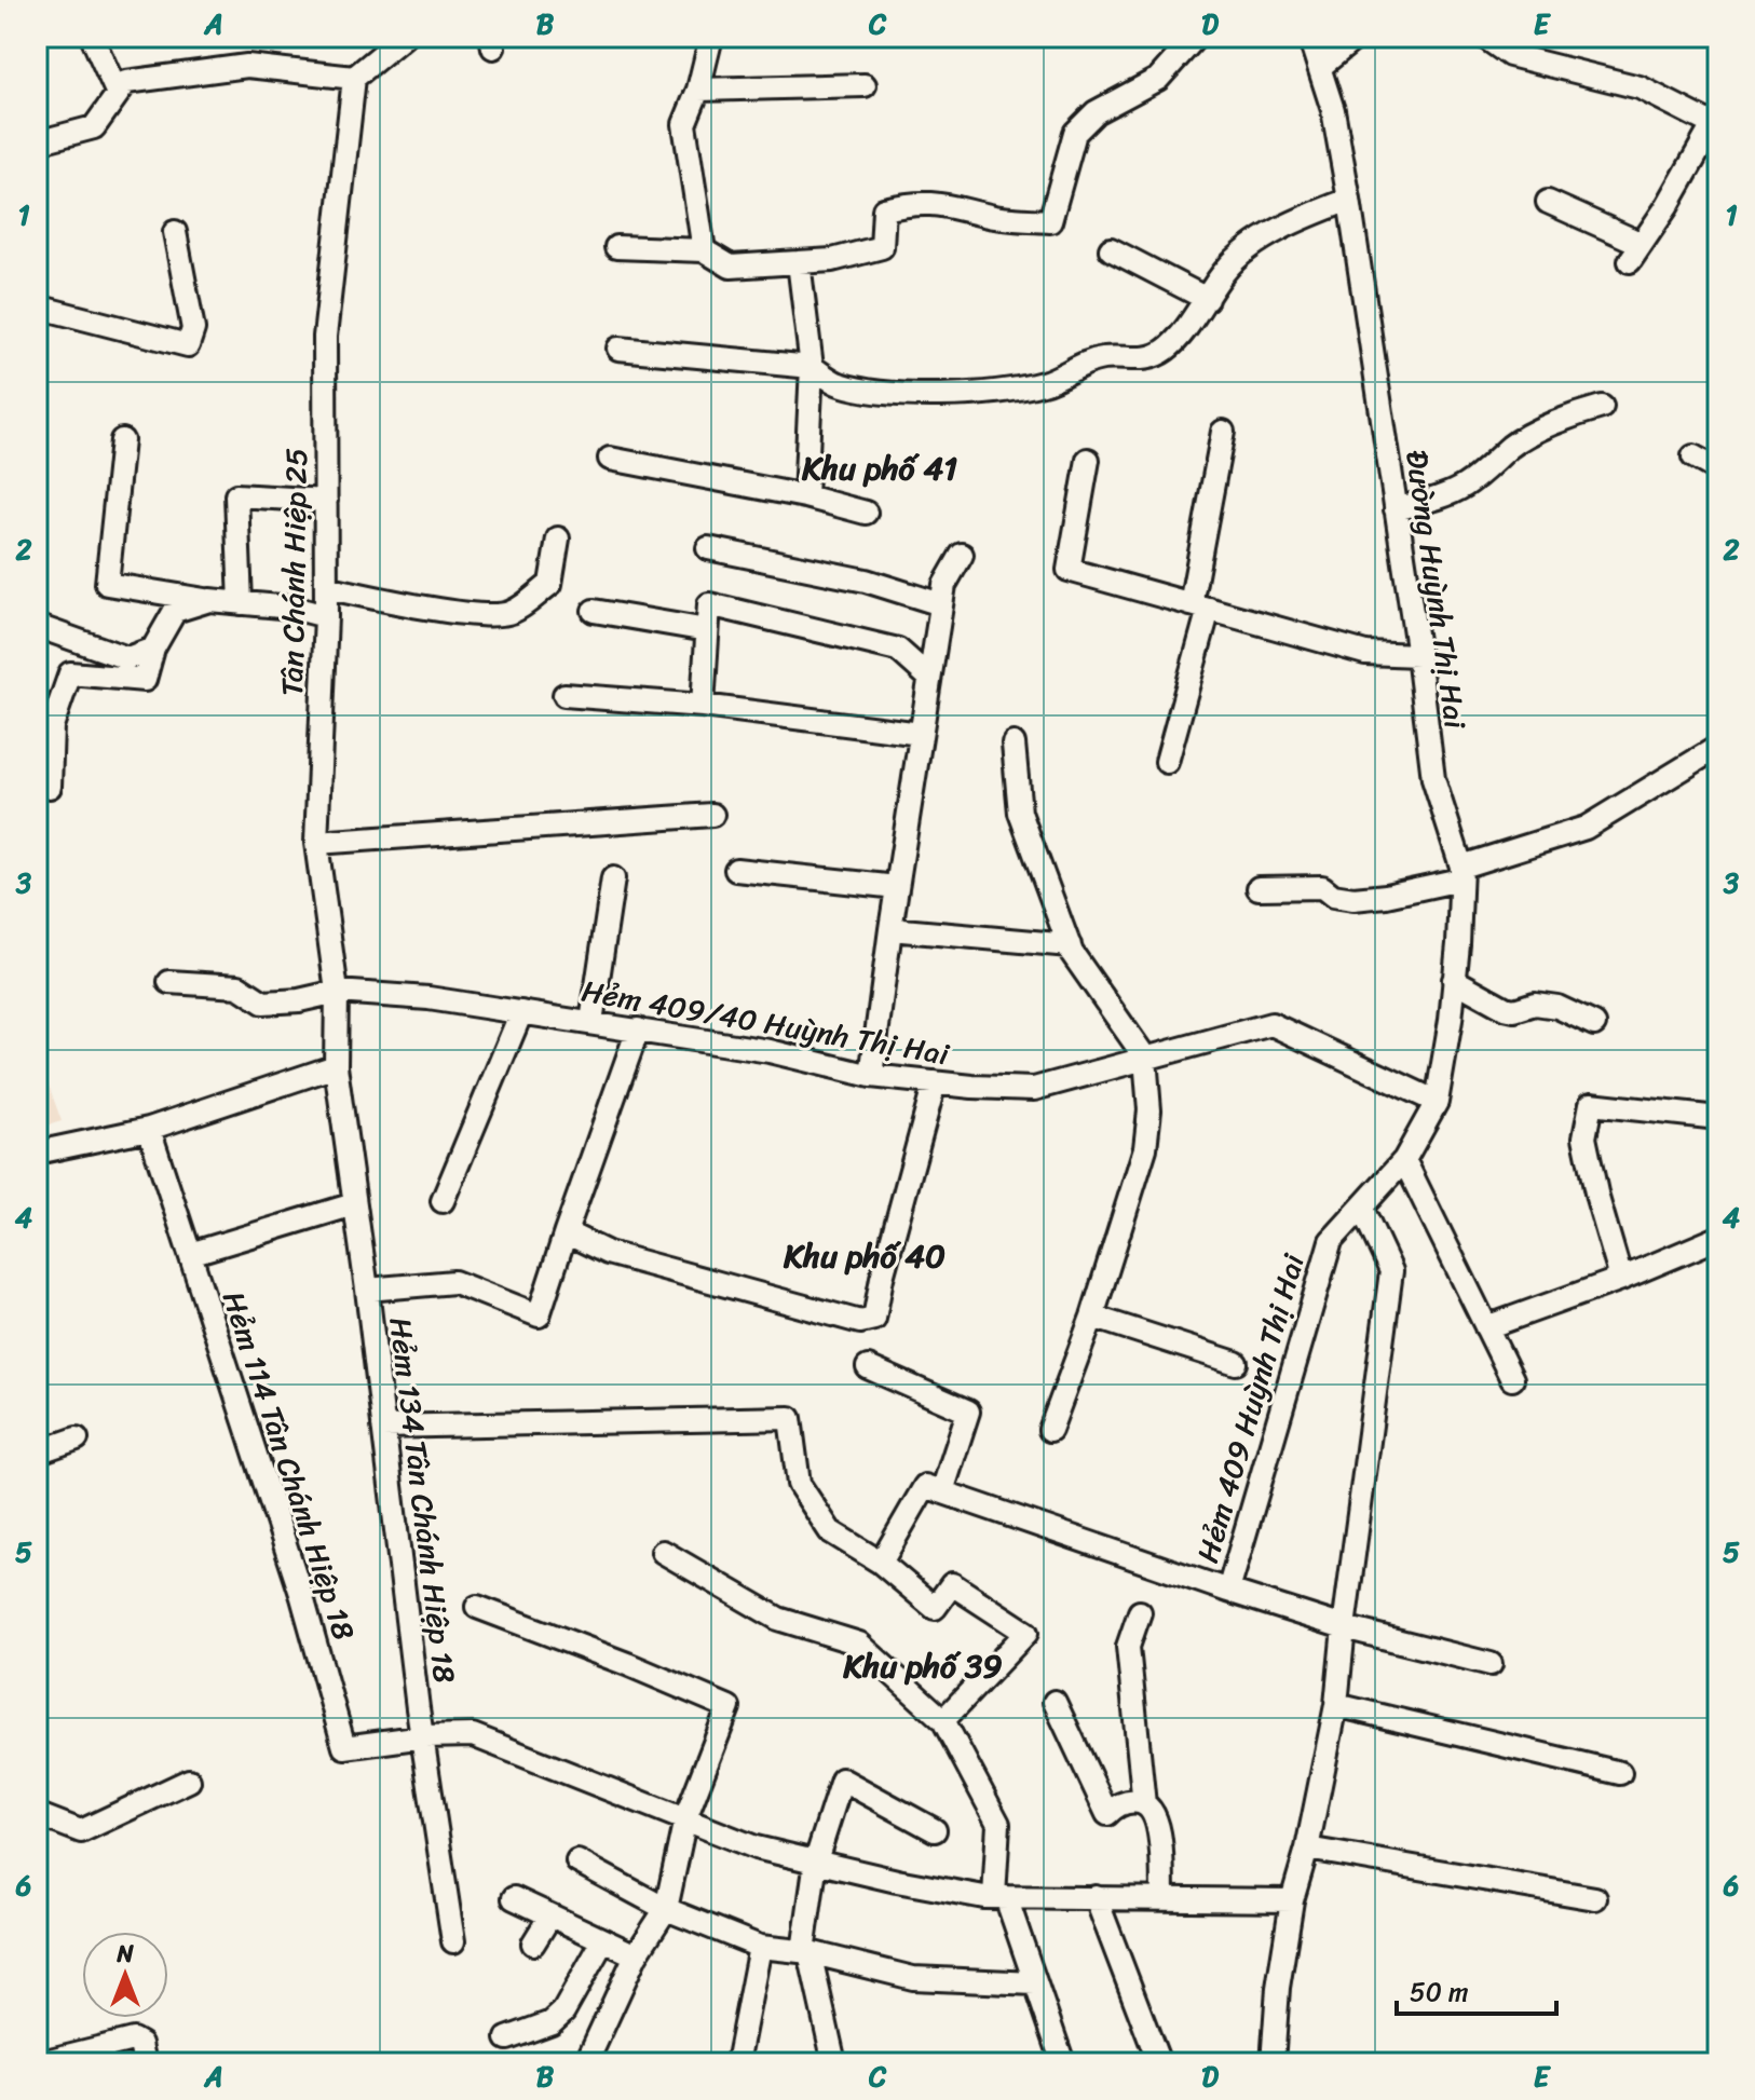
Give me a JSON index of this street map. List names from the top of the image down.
{
  "streets": {
    "street": [
      "Tân Chánh Hiệp 25",
      "Đường Huỳnh Thị Hai",
      "Hẻm 409/40 Huỳnh Thị Hai",
      "Hẻm 409 Huỳnh Thị Hai",
      "Hẻm 114 Tân Chánh Hiệp 18",
      "Hẻm 134 Tân Chánh Hiệp 18"
    ]
  },
  "crossings": [
    ["Tân Chánh Hiệp 25", "Hẻm 409/40 Huỳnh Thị Hai"],
    ["Tân Chánh Hiệp 25", "Hẻm 134 Tân Chánh Hiệp 18"],
    ["Đường Huỳnh Thị Hai", "Hẻm 409 Huỳnh Thị Hai"],
    ["Hẻm 409/40 Huỳnh Thị Hai", "Hẻm 409 Huỳnh Thị Hai"],
    ["Hẻm 114 Tân Chánh Hiệp 18", "Hẻm 134 Tân Chánh Hiệp 18"]
  ],
  "districts": ["Khu phố 41", "Khu phố 40", "Khu phố 39"],
  "scale_bar": "50 m",
  "north": "top",
  "grid": {
    "columns": [
      "A",
      "B",
      "C",
      "D",
      "E"
    ],
    "rows": [
      "1",
      "2",
      "3",
      "4",
      "5",
      "6"
    ]
  }
}
